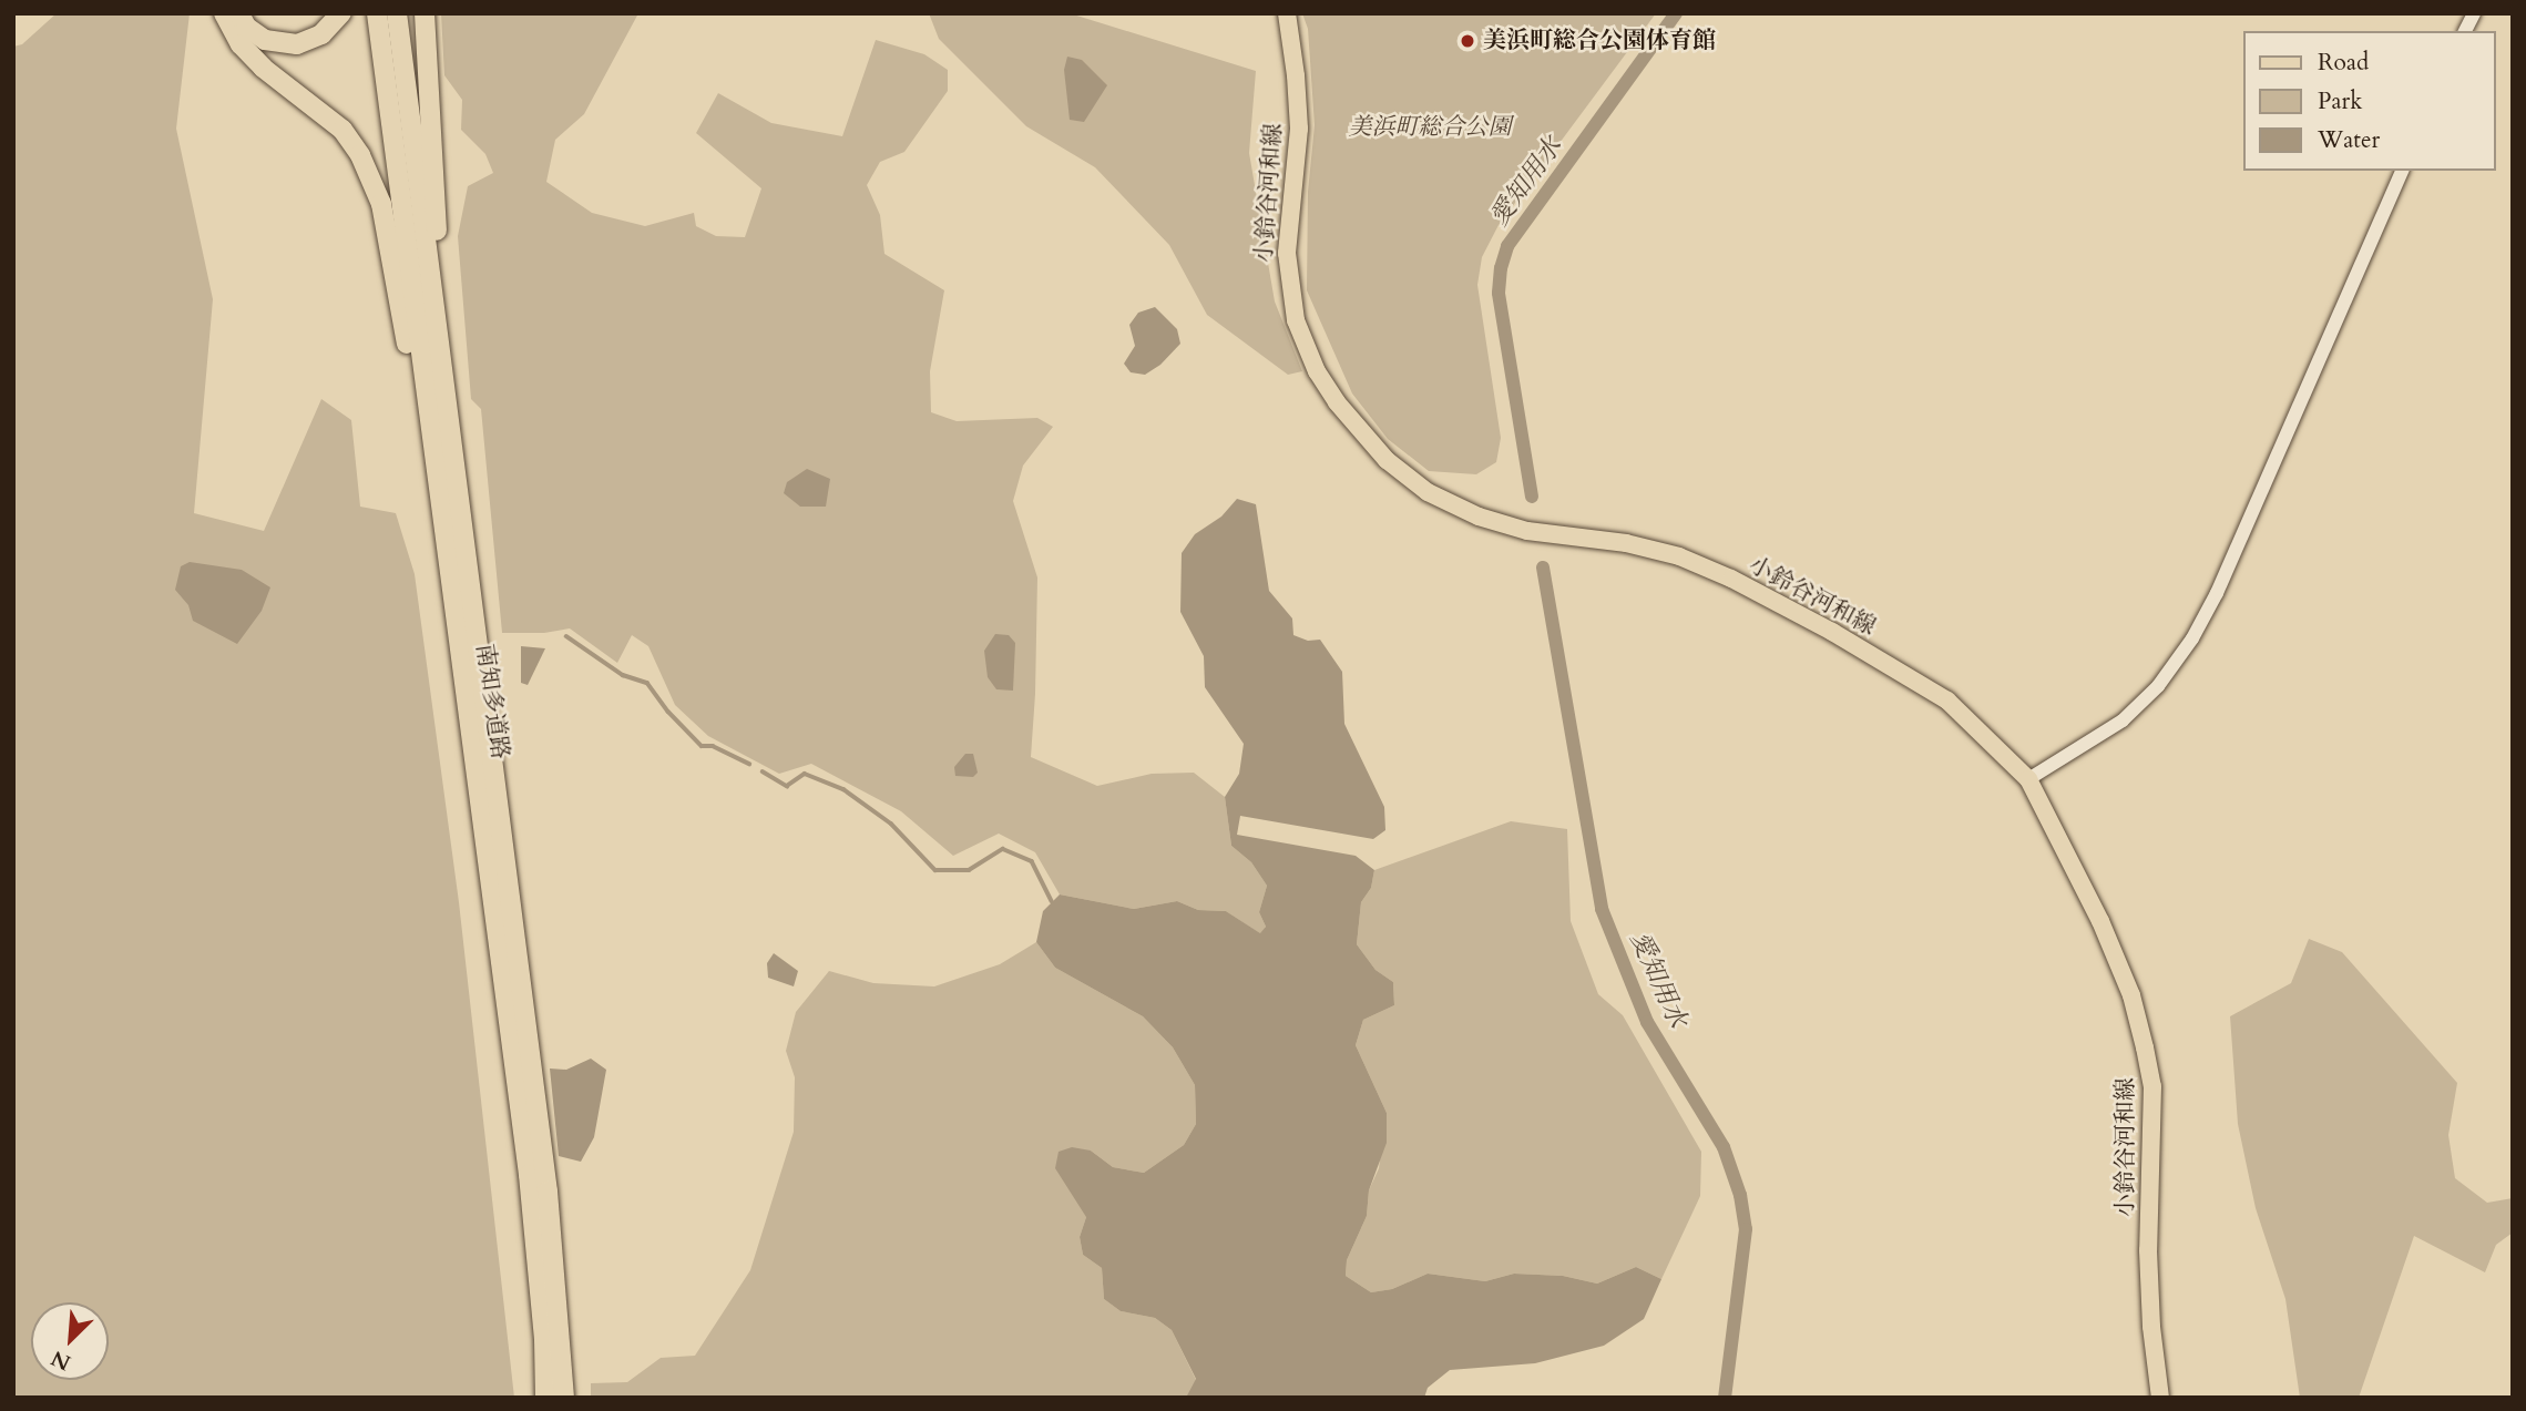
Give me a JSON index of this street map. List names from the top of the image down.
{
  "streets": {
    "highway": ["南知多道路"],
    "main road": ["小鈴谷河和線"]
  },
  "water": ["愛知用水"],
  "parks": ["美浜町総合公園"],
  "places": ["美浜町総合公園体育館"],
  "legend": ["Road", "Park", "Water"],
  "north": "bottom left"
}
